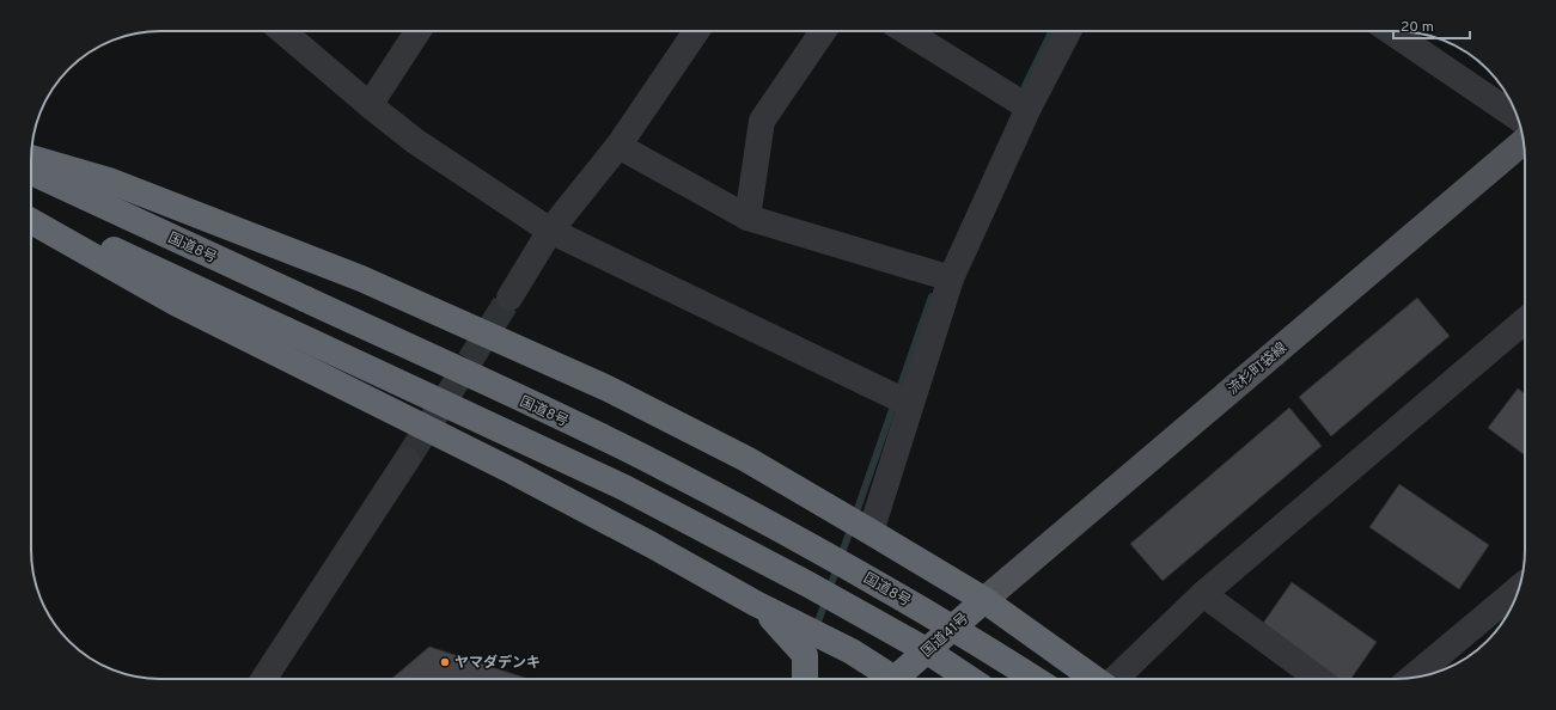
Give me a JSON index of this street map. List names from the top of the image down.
{
  "streets": {
    "highway": ["国道8号", "国道41号"],
    "main road": ["流杉町袋線"]
  },
  "crossings": [
    ["流杉町袋線", "国道41号"]
  ],
  "places": ["ヤマダデンキ"],
  "scale_bar": "20 m"
}
